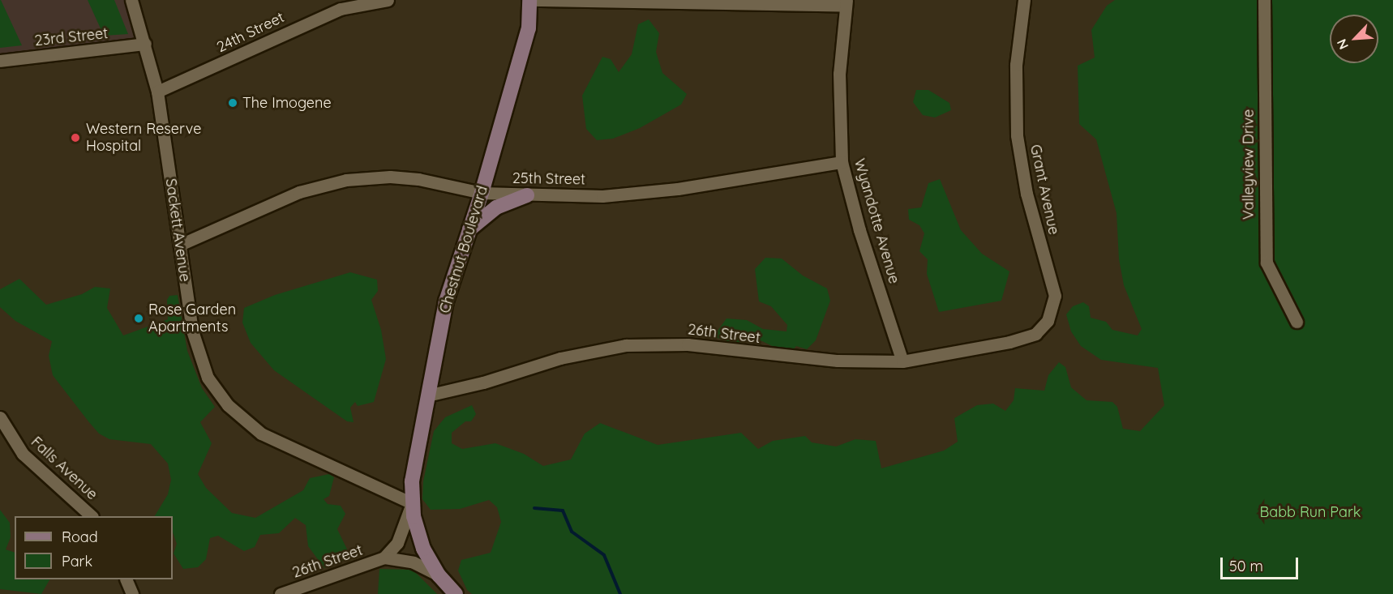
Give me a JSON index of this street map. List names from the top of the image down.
{
  "streets": {
    "street": [
      "24th Street",
      "23rd Street",
      "Valleyview Drive",
      "25th Street",
      "Grant Avenue",
      "Wyandotte Avenue",
      "Sackett Avenue",
      "Chestnut Boulevard",
      "26th Street",
      "Falls Avenue"
    ]
  },
  "crossings": [
    ["24th Street", "Sackett Avenue"],
    ["23rd Street", "Sackett Avenue"],
    ["25th Street", "Wyandotte Avenue"],
    ["25th Street", "Sackett Avenue"],
    ["25th Street", "Chestnut Boulevard"],
    ["Grant Avenue", "26th Street"],
    ["Wyandotte Avenue", "26th Street"],
    ["Sackett Avenue", "Chestnut Boulevard"],
    ["Sackett Avenue", "26th Street"],
    ["Chestnut Boulevard", "26th Street"]
  ],
  "parks": ["Babb Run Park"],
  "places": ["The Imogene", "Western Reserve Hospital", "Rose Garden Apartments"],
  "legend": ["Road", "Park"],
  "scale_bar": "50 m",
  "north": "bottom left"
}
